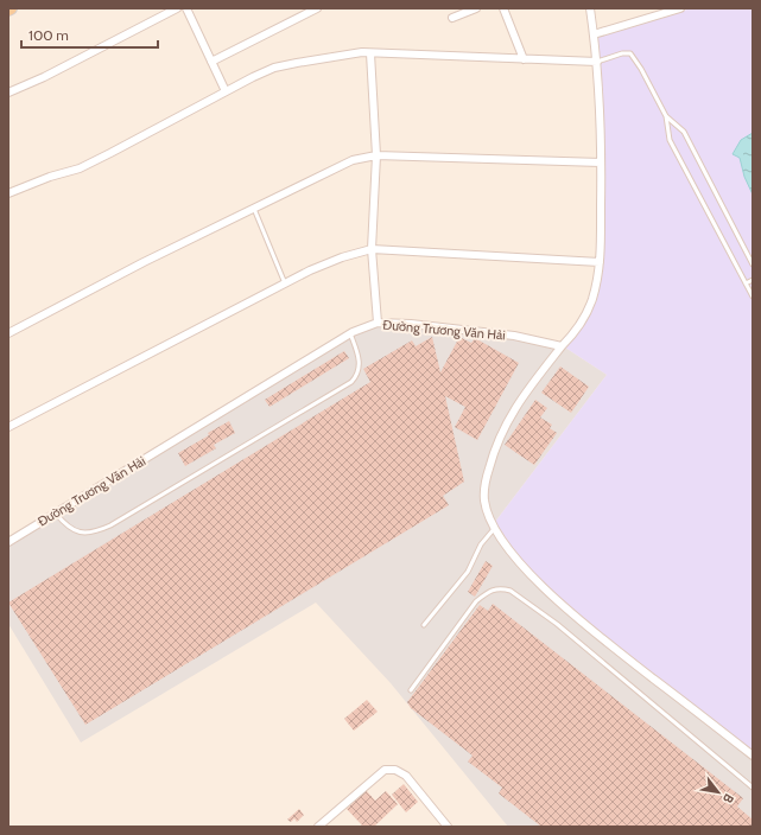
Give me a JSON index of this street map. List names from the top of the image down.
{
  "streets": {
    "street": ["Đường Trương Văn Hải"]
  },
  "scale_bar": "100 m",
  "north": "bottom right"
}
